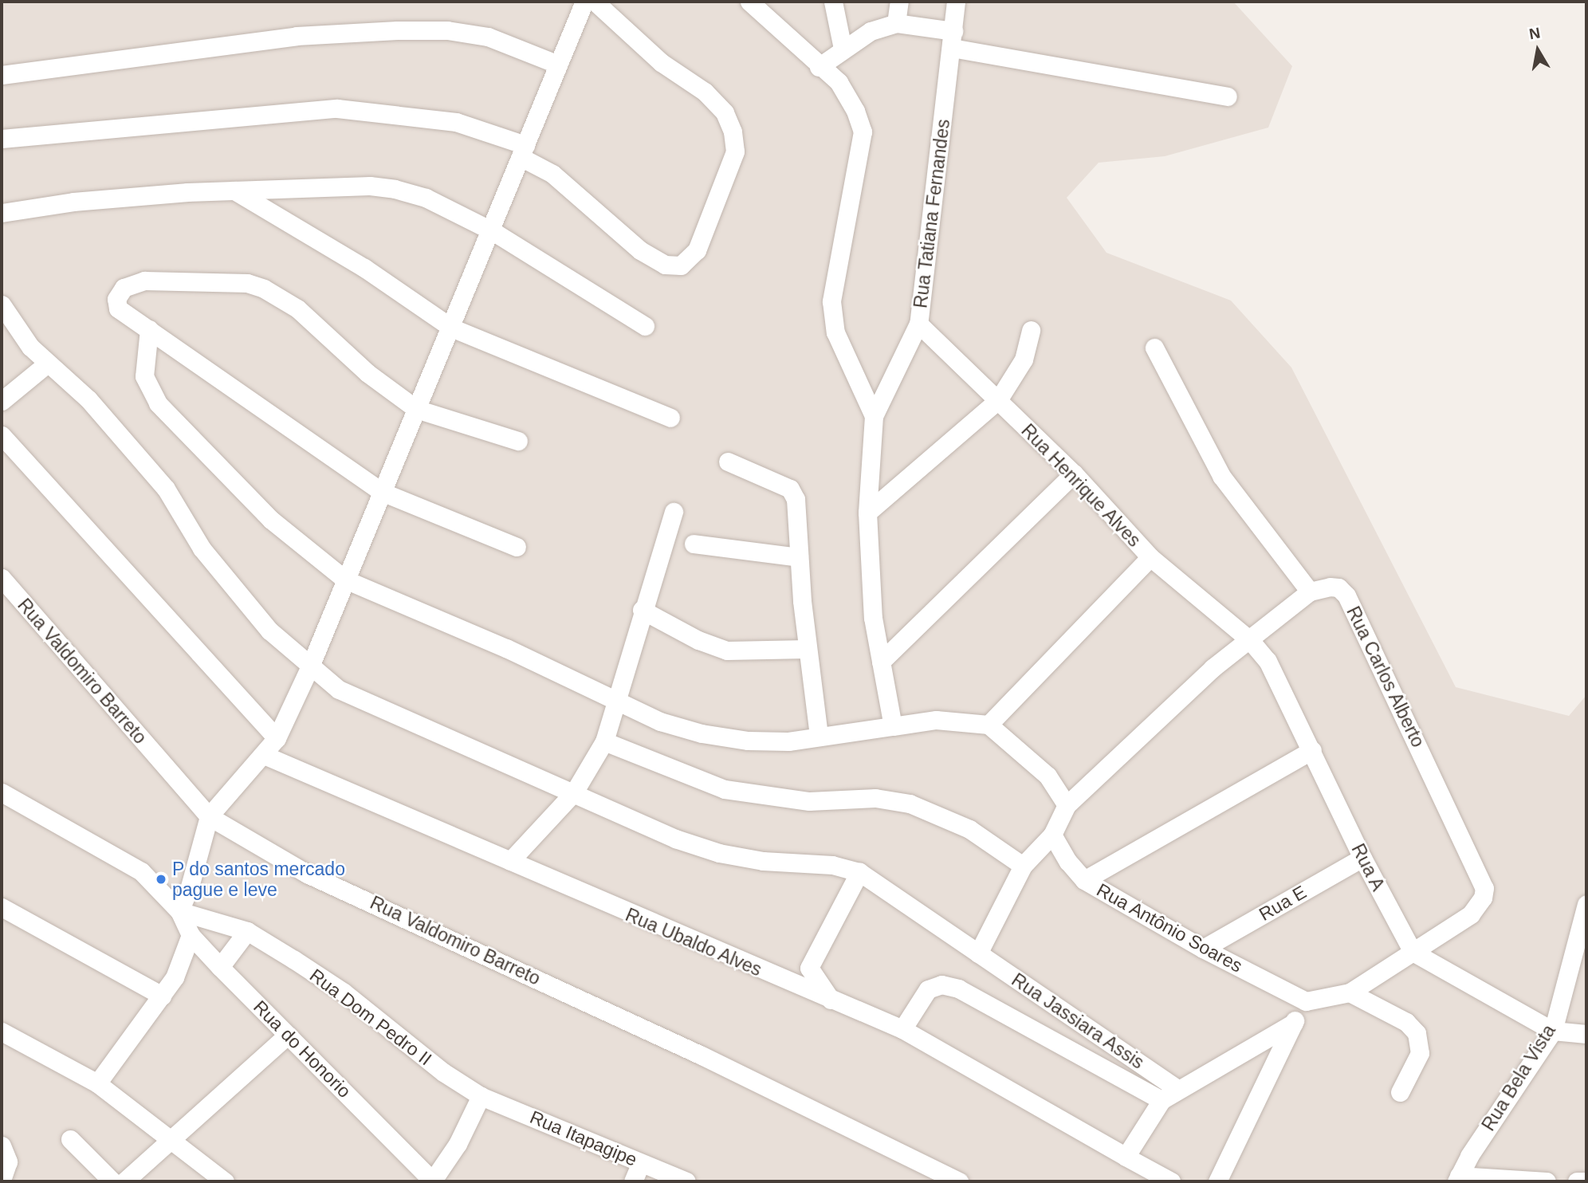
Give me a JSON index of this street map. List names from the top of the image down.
{
  "streets": {
    "street": [
      "Rua Tatiana Fernandes",
      "Rua Henrique Alves",
      "Rua Valdomiro Barreto",
      "Rua Carlos Alberto",
      "Rua A",
      "Rua E",
      "Rua Antônio Soares",
      "Rua Ubaldo Alves",
      "Rua Dom Pedro II",
      "Rua Jassiara Assis",
      "Rua do Honorio",
      "Rua Bela Vista",
      "Rua Itapagipe"
    ]
  },
  "crossings": [
    ["Rua Tatiana Fernandes", "Rua Henrique Alves"],
    ["Rua Henrique Alves", "Rua A"],
    ["Rua Carlos Alberto", "Rua A"],
    ["Rua A", "Rua E"],
    ["Rua E", "Rua Antônio Soares"],
    ["Rua Dom Pedro II", "Rua do Honorio"],
    ["Rua Dom Pedro II", "Rua Itapagipe"]
  ],
  "places": ["P do santos mercado pague e leve"],
  "north": "top"
}
